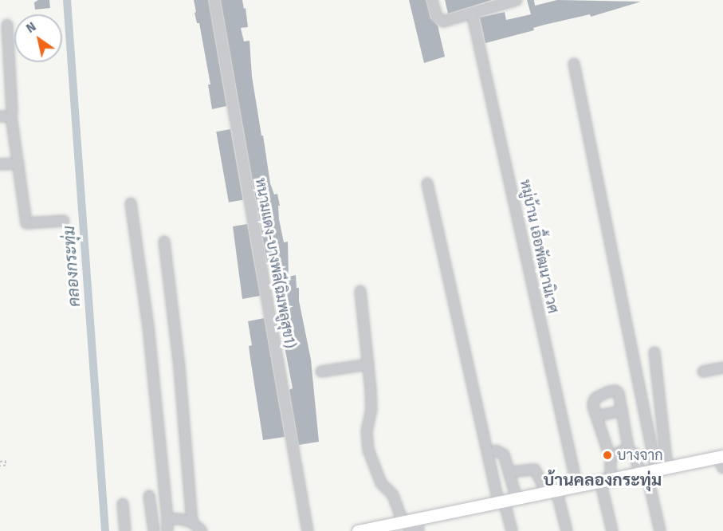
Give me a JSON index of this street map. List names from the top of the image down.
{
  "streets": {
    "street": ["หมู่บ้าน เอื้อพัฒนานิเวศ", "หนามแดง-บางพลี(ฉิมพลูสุข1)"]
  },
  "districts": ["บ้านคลองกระทุ่ม"],
  "water": ["คลองกระทุ่ม"],
  "places": ["บางจาก"],
  "north": "top left"
}
